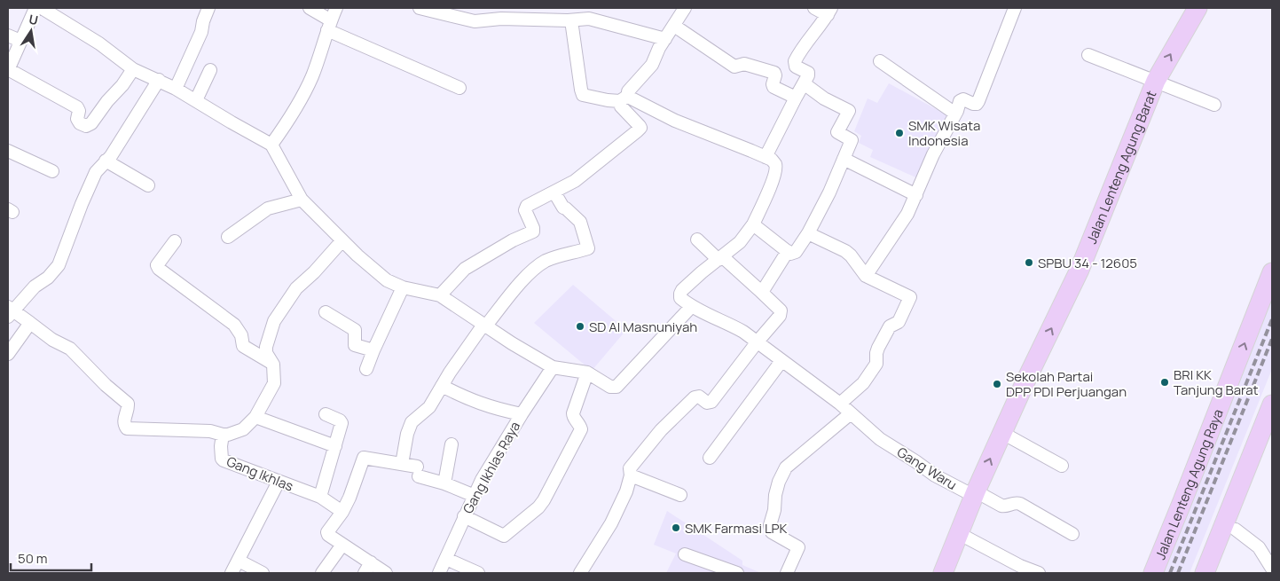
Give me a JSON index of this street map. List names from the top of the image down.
{
  "streets": {
    "main road": ["Jalan Lenteng Agung Barat", "Jalan Lenteng Agung Raya"],
    "street": ["Gang Ikhlas Raya", "Gang Waru", "Gang Ikhlas"]
  },
  "crossings": [
    ["Jalan Lenteng Agung Barat", "Gang Waru"]
  ],
  "one_way": ["Jalan Lenteng Agung Barat"],
  "places": [
    "SMK Wisata Indonesia",
    "SPBU 34 - 12605",
    "SD Al Masnuniyah",
    "BRI KK Tanjung Barat",
    "Sekolah Partai DPP PDI Perjuangan",
    "SMK Farmasi LPK"
  ],
  "scale_bar": "50 m",
  "north": "top"
}
